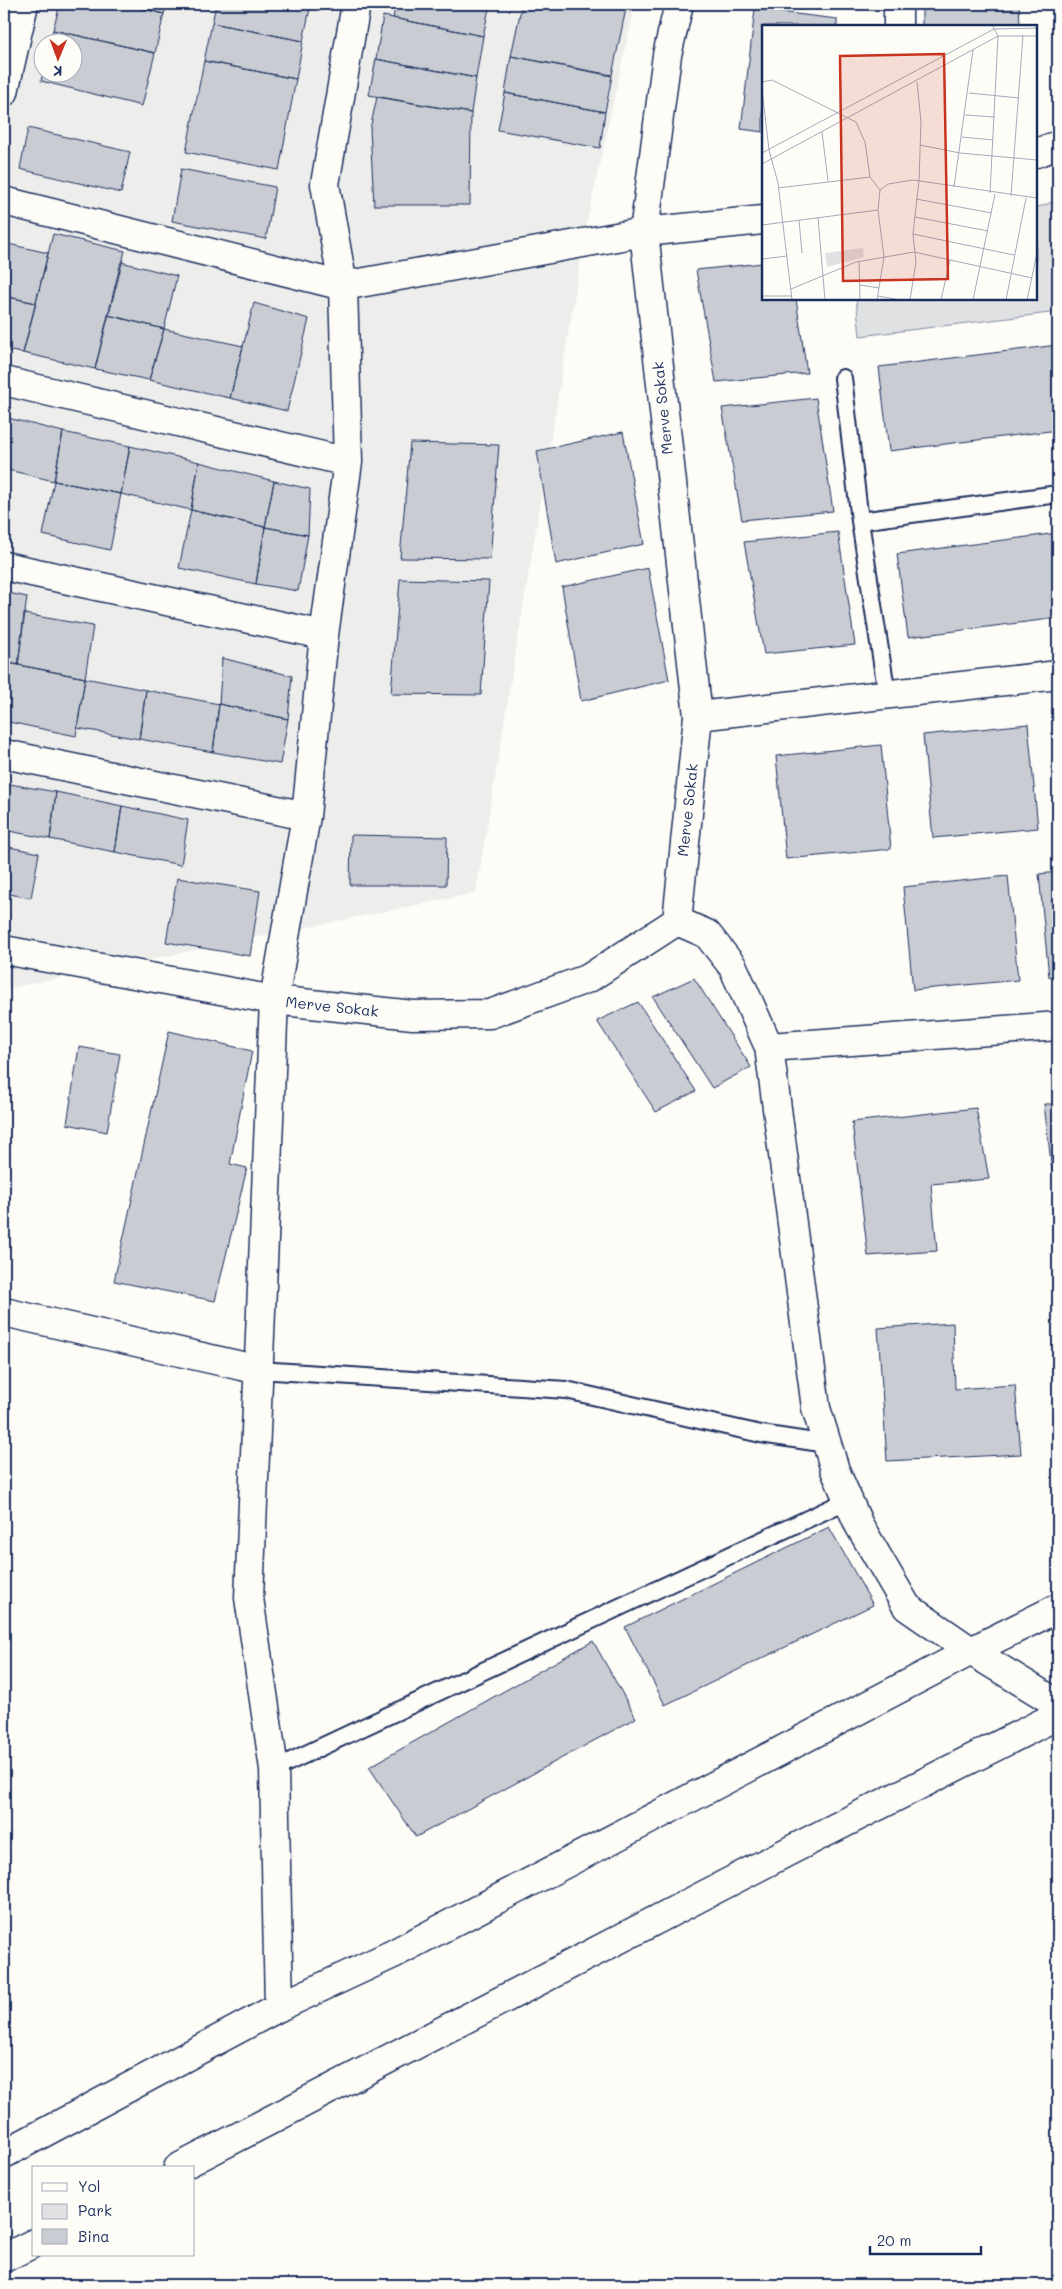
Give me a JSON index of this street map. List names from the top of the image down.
{
  "streets": {
    "street": ["Merve Sokak"]
  },
  "legend": ["Yol", "Park", "Bina"],
  "scale_bar": "20 m",
  "north": "bottom"
}
